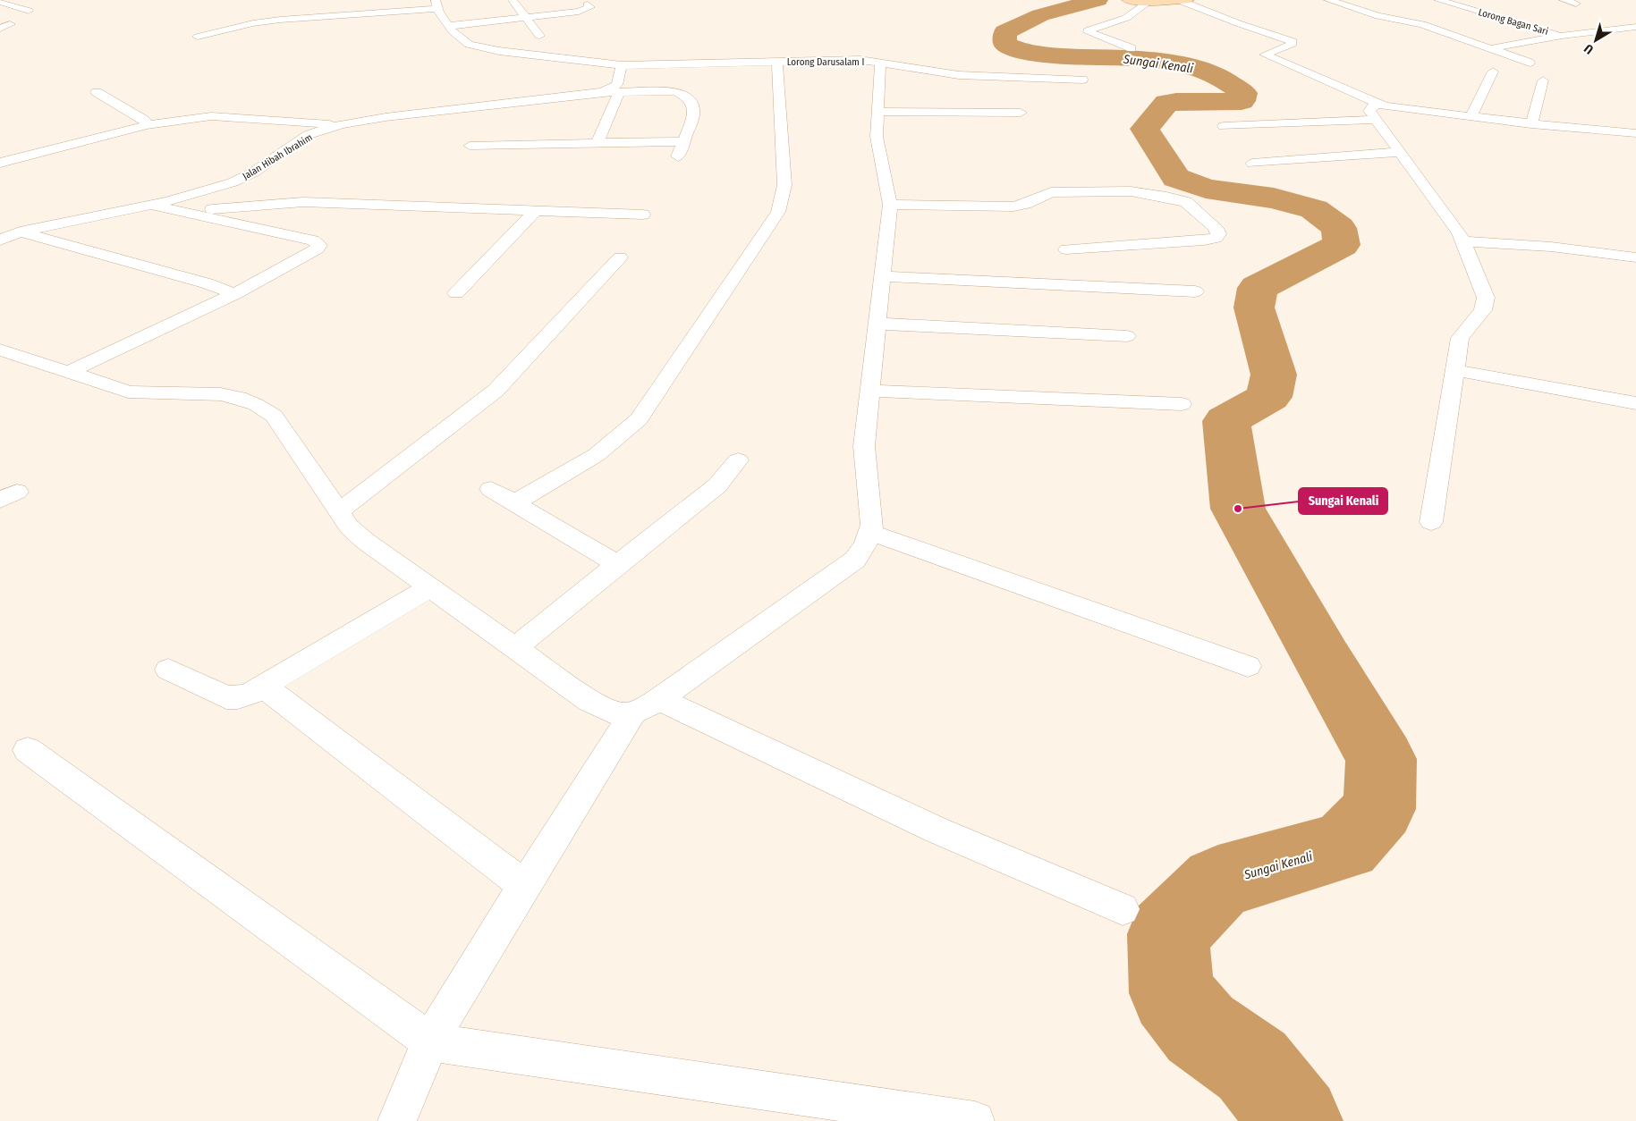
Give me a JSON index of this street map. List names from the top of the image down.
{
  "streets": {
    "street": ["Lorong Bagan Sari", "Lorong Darusalam I", "Jalan Hibah Ibrahim"]
  },
  "water": ["Sungai Kenali"],
  "places": ["Sungai Kenali"],
  "north": "bottom left"
}
